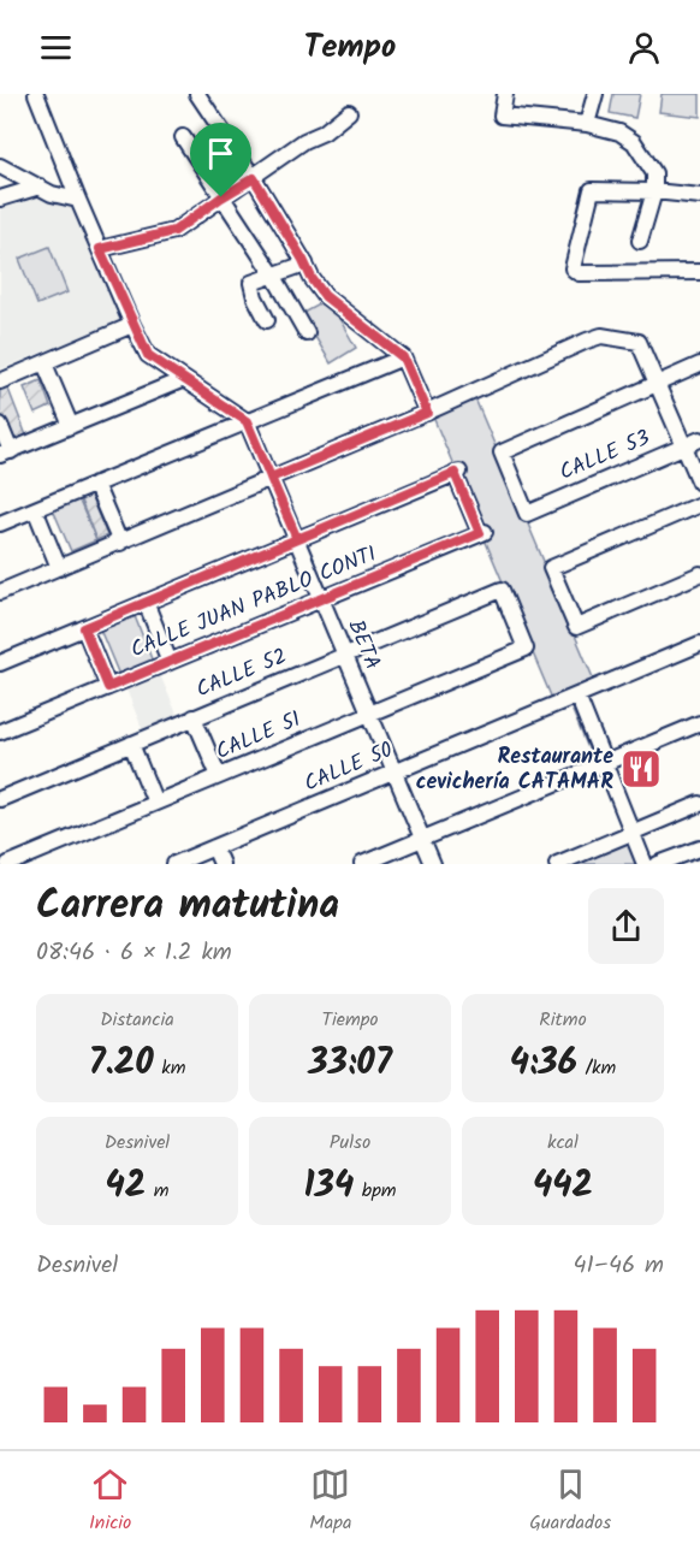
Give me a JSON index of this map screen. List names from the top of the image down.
{
  "streets": {
    "street": [
      "CALLE 53",
      "CALLE JUAN PABLO CONTI",
      "BETA",
      "CALLE 52",
      "CALLE 51",
      "CALLE 50"
    ]
  },
  "crossings": [
    ["CALLE JUAN PABLO CONTI", "BETA"],
    ["BETA", "CALLE 52"],
    ["BETA", "CALLE 51"],
    ["BETA", "CALLE 50"],
    ["CALLE 52", "CALLE 51"]
  ],
  "places": {
    "restaurant": ["Restaurante cevichería CATAMAR"]
  },
  "page": {
    "header": "Tempo",
    "heading": ["Carrera matutina", "08:46 · 6 × 1.2 km"],
    "stats": [
      ["Distancia", "7.20 km"],
      ["Tiempo", "33:07"],
      ["Ritmo", "4:36 /km"],
      ["Desnivel", "42 m"],
      ["Pulso", "134 bpm"],
      ["kcal", "442"]
    ],
    "chart": ["Desnivel", "41–46 m"],
    "tabs": ["Inicio", "Mapa", "Guardados"]
  }
}
